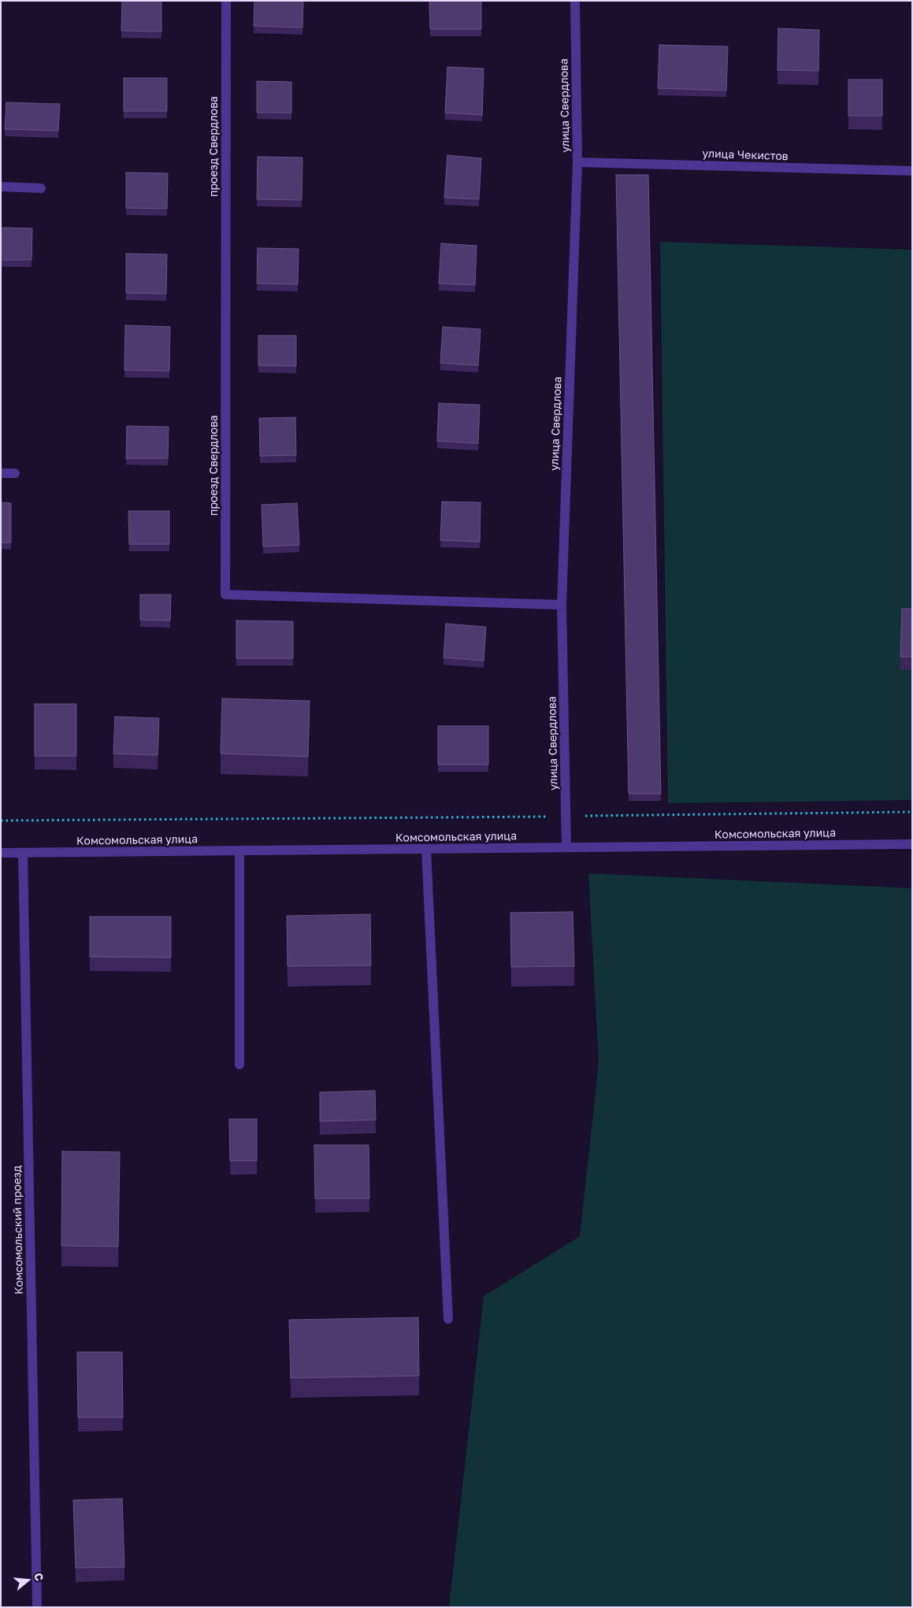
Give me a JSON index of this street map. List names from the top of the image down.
{
  "streets": {
    "street": [
      "улица Свердлова",
      "проезд Свердлова",
      "улица Чекистов",
      "Комсомольская улица",
      "Комсомольский проезд"
    ]
  },
  "crossings": [
    ["улица Свердлова", "проезд Свердлова"],
    ["улица Свердлова", "улица Чекистов"],
    ["улица Свердлова", "Комсомольская улица"],
    ["Комсомольская улица", "Комсомольский проезд"]
  ],
  "north": "right"
}
